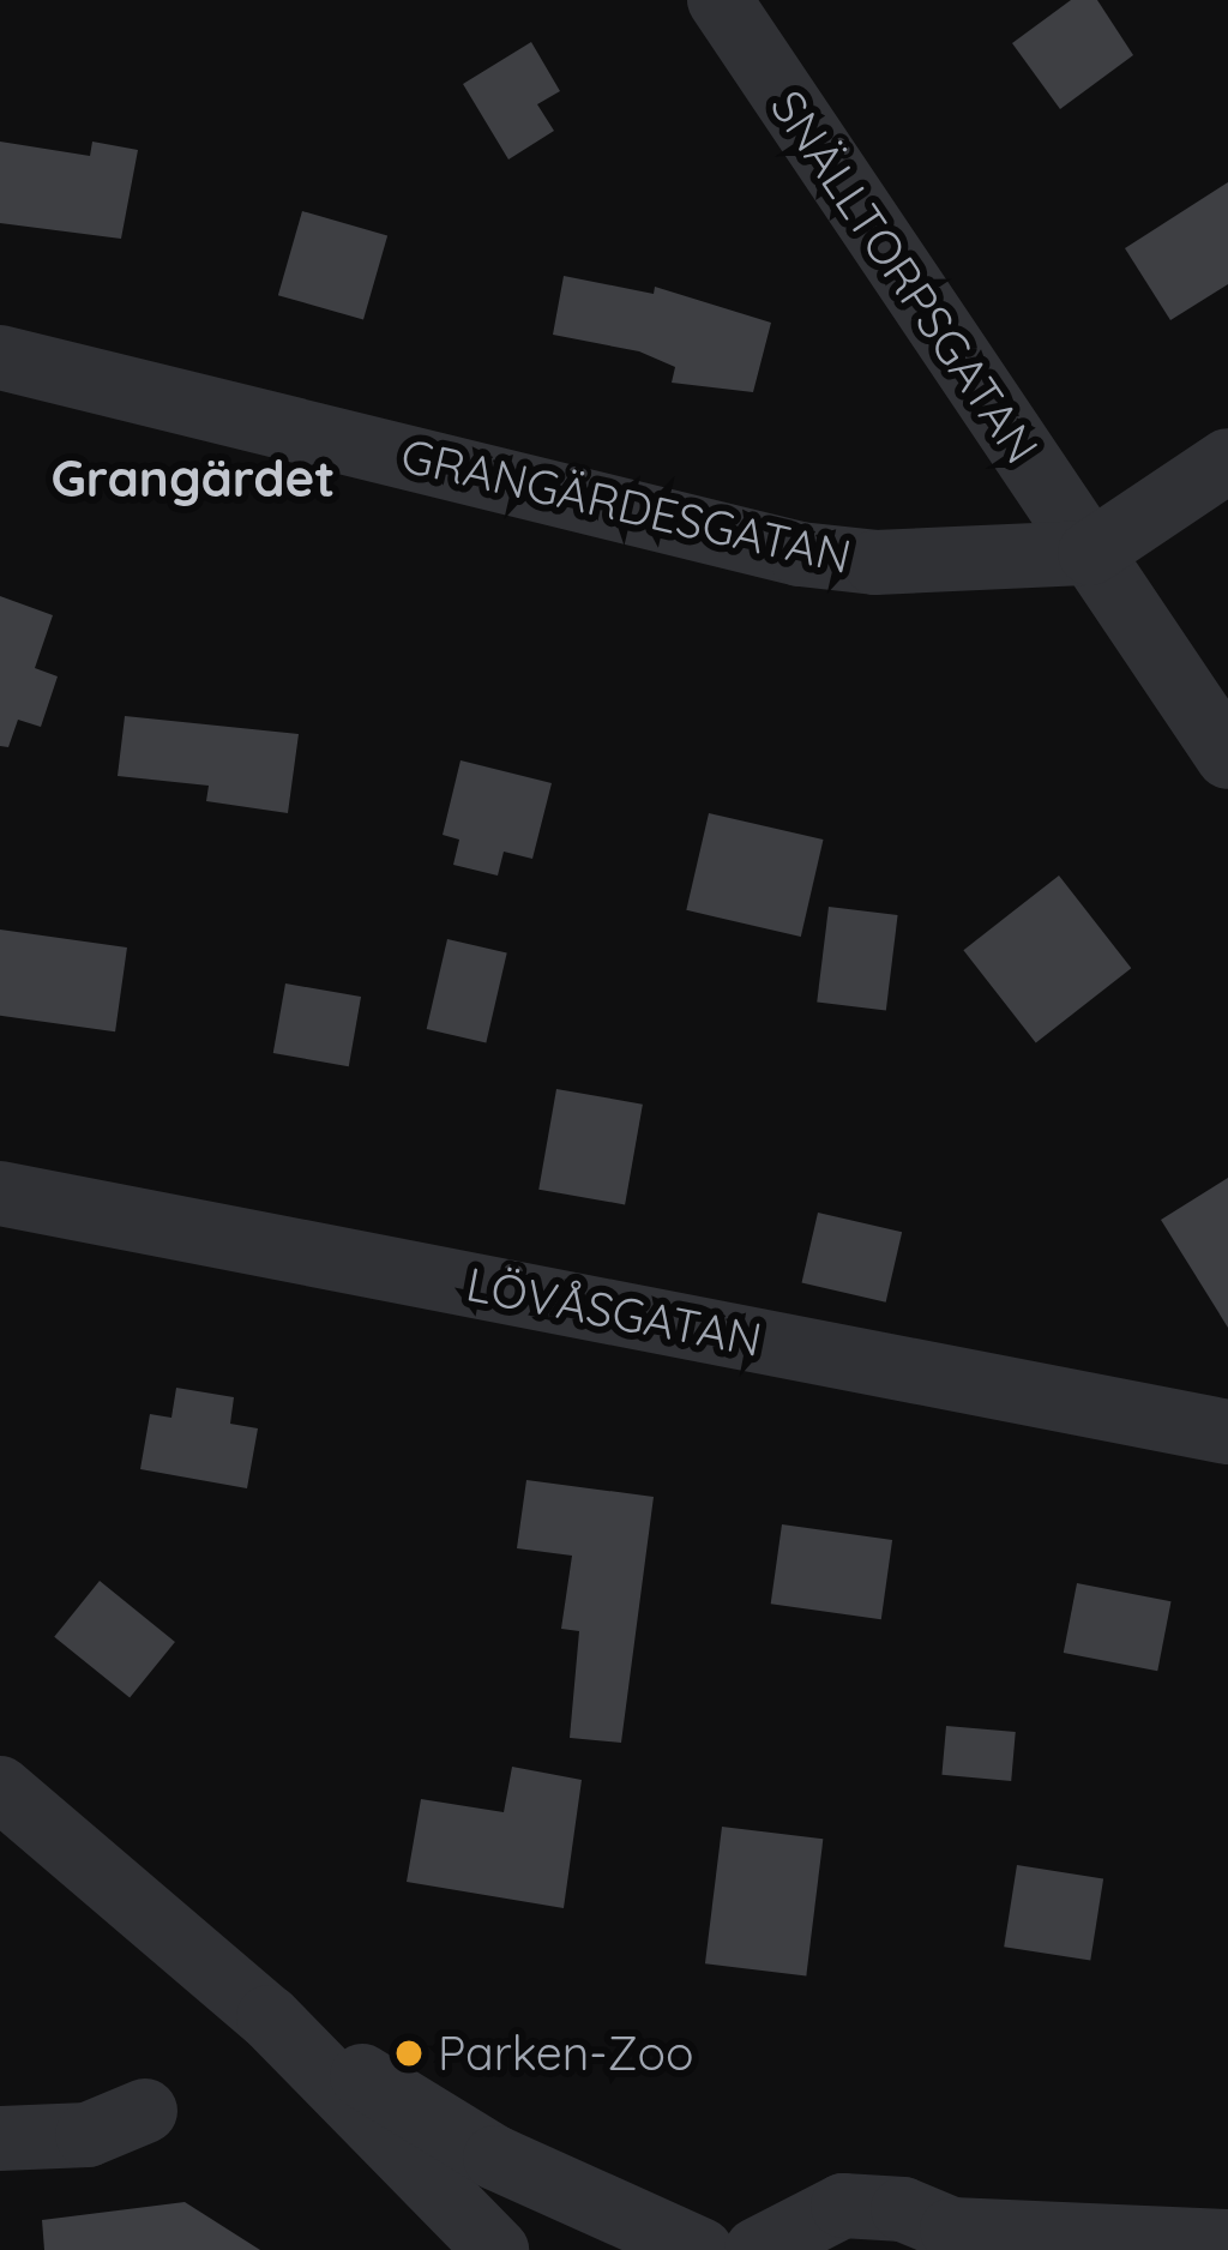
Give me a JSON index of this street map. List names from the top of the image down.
{
  "streets": {
    "street": ["SNÄLLTORPSGATAN", "GRANGÄRDESGATAN", "LÖVÅSGATAN"]
  },
  "crossings": [
    ["SNÄLLTORPSGATAN", "GRANGÄRDESGATAN"]
  ],
  "districts": ["Grangärdet"],
  "places": ["Parken-Zoo"]
}
